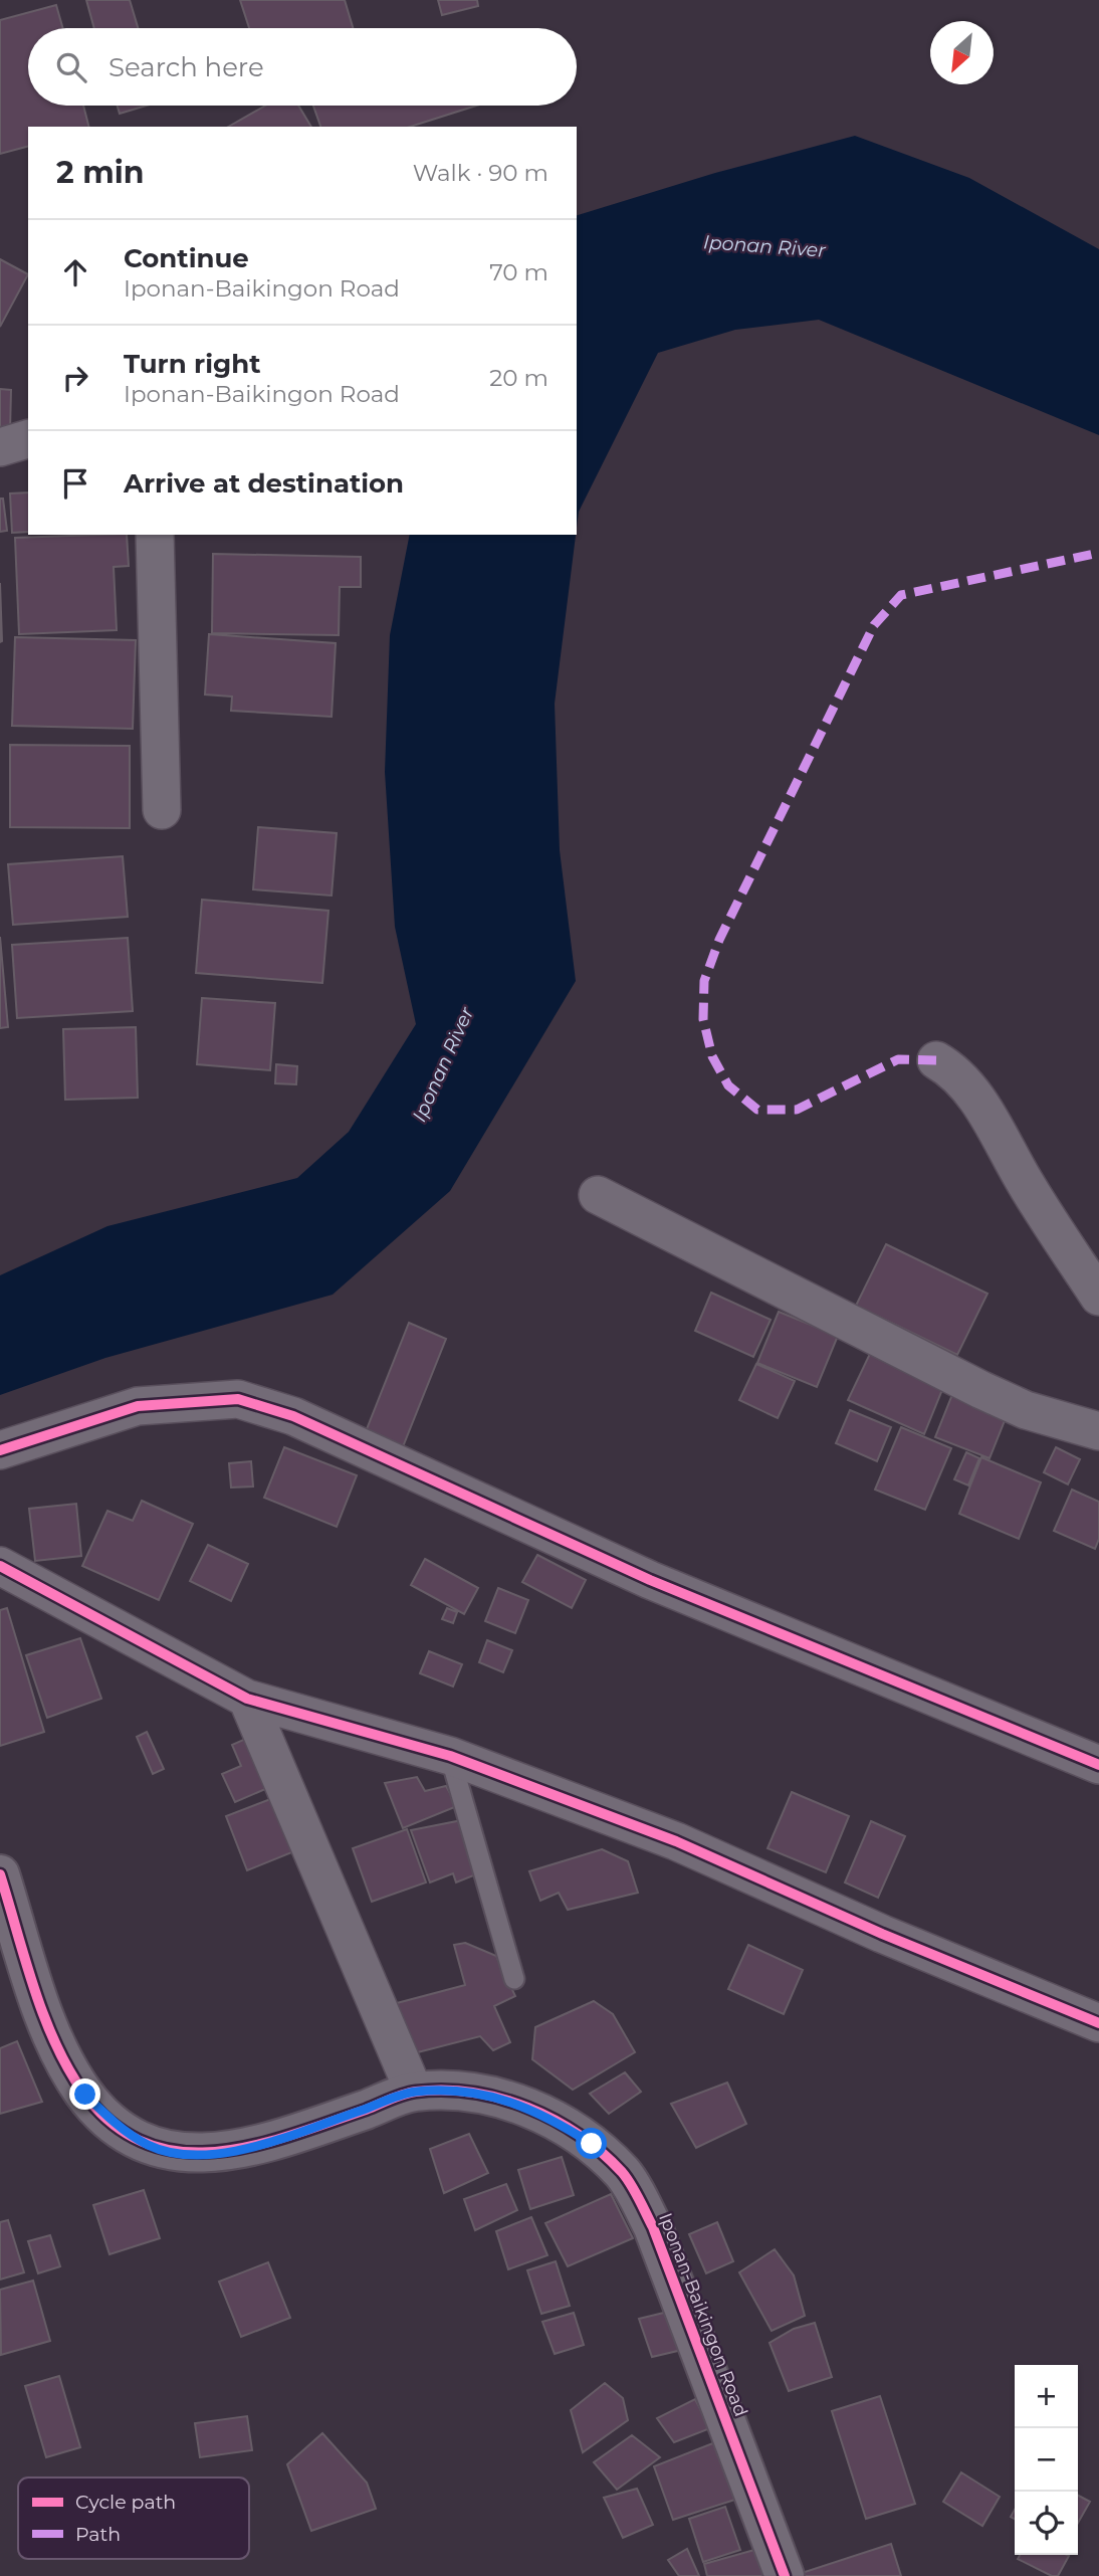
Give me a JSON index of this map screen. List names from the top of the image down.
{
  "streets": {
    "street": ["Iponan-Baikingon Road"]
  },
  "water": ["Iponan River"],
  "legend": ["Cycle path", "Path"],
  "north": "bottom left",
  "page": {
    "search": "Search here",
    "heading": ["2 min", "Walk · 90 m"],
    "list": [
      ["Continue", "Iponan-Baikingon Road", "70 m"],
      ["Turn right", "Iponan-Baikingon Road", "20 m"],
      "Arrive at destination"
    ],
    "map_buttons": ["+", "−"]
  }
}
